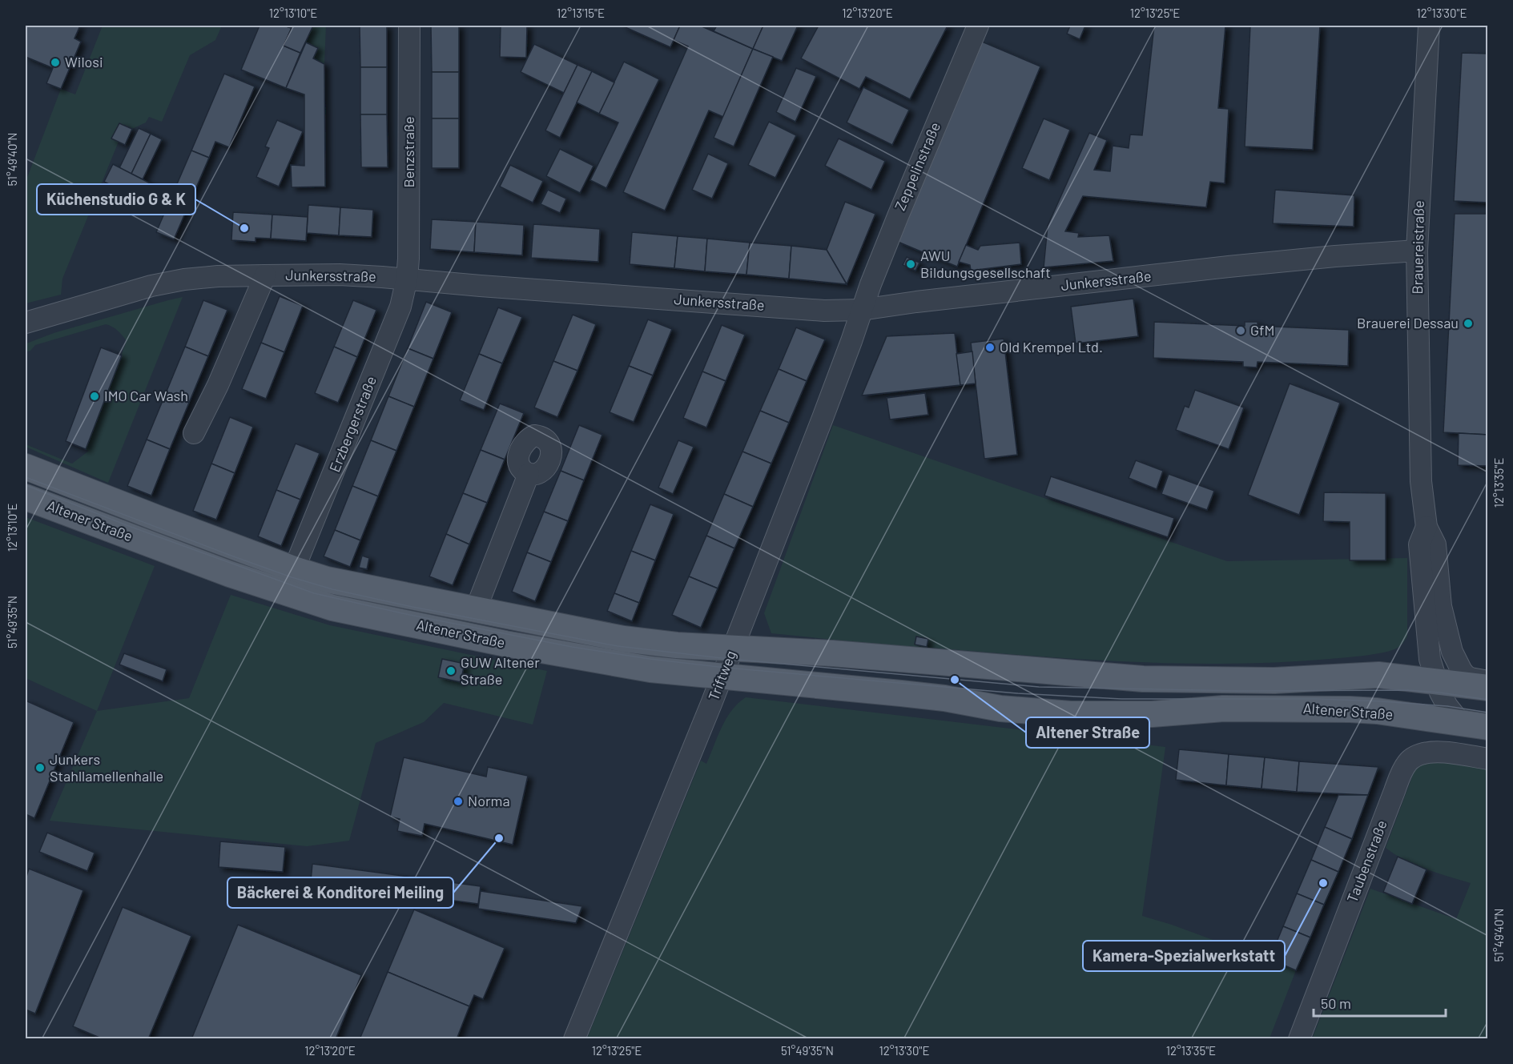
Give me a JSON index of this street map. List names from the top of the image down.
{
  "streets": {
    "main road": ["Altener Straße"],
    "street": [
      "Benzstraße",
      "Zeppelinstraße",
      "Brauereistraße",
      "Junkersstraße",
      "Erzbergerstraße",
      "Triftweg",
      "Taubenstraße"
    ]
  },
  "crossings": [
    ["Benzstraße", "Junkersstraße"],
    ["Benzstraße", "Erzbergerstraße"],
    ["Zeppelinstraße", "Junkersstraße"],
    ["Zeppelinstraße", "Triftweg"],
    ["Brauereistraße", "Junkersstraße"],
    ["Brauereistraße", "Altener Straße"],
    ["Junkersstraße", "Erzbergerstraße"],
    ["Junkersstraße", "Triftweg"],
    ["Erzbergerstraße", "Altener Straße"],
    ["Altener Straße", "Triftweg"]
  ],
  "places": [
    "Wilosi",
    "Küchenstudio G & K",
    "AWU Bildungsgesellschaft",
    "Brauerei Dessau",
    "GfM",
    "Old Krempel Ltd.",
    "IMO Car Wash",
    "GUW Altener Straße",
    "Altener Straße",
    "Junkers Stahllamellenhalle",
    "Norma",
    "Bäckerei & Konditorei Meiling",
    "Kamera-Spezialwerkstatt"
  ],
  "scale_bar": "50 m",
  "coordinates": [
    "12°13'10\"E",
    "12°13'15\"E",
    "12°13'20\"E",
    "12°13'25\"E",
    "12°13'30\"E",
    "51°49'40\"N",
    "12°13'35\"E",
    "51°49'35\"N"
  ]
}
